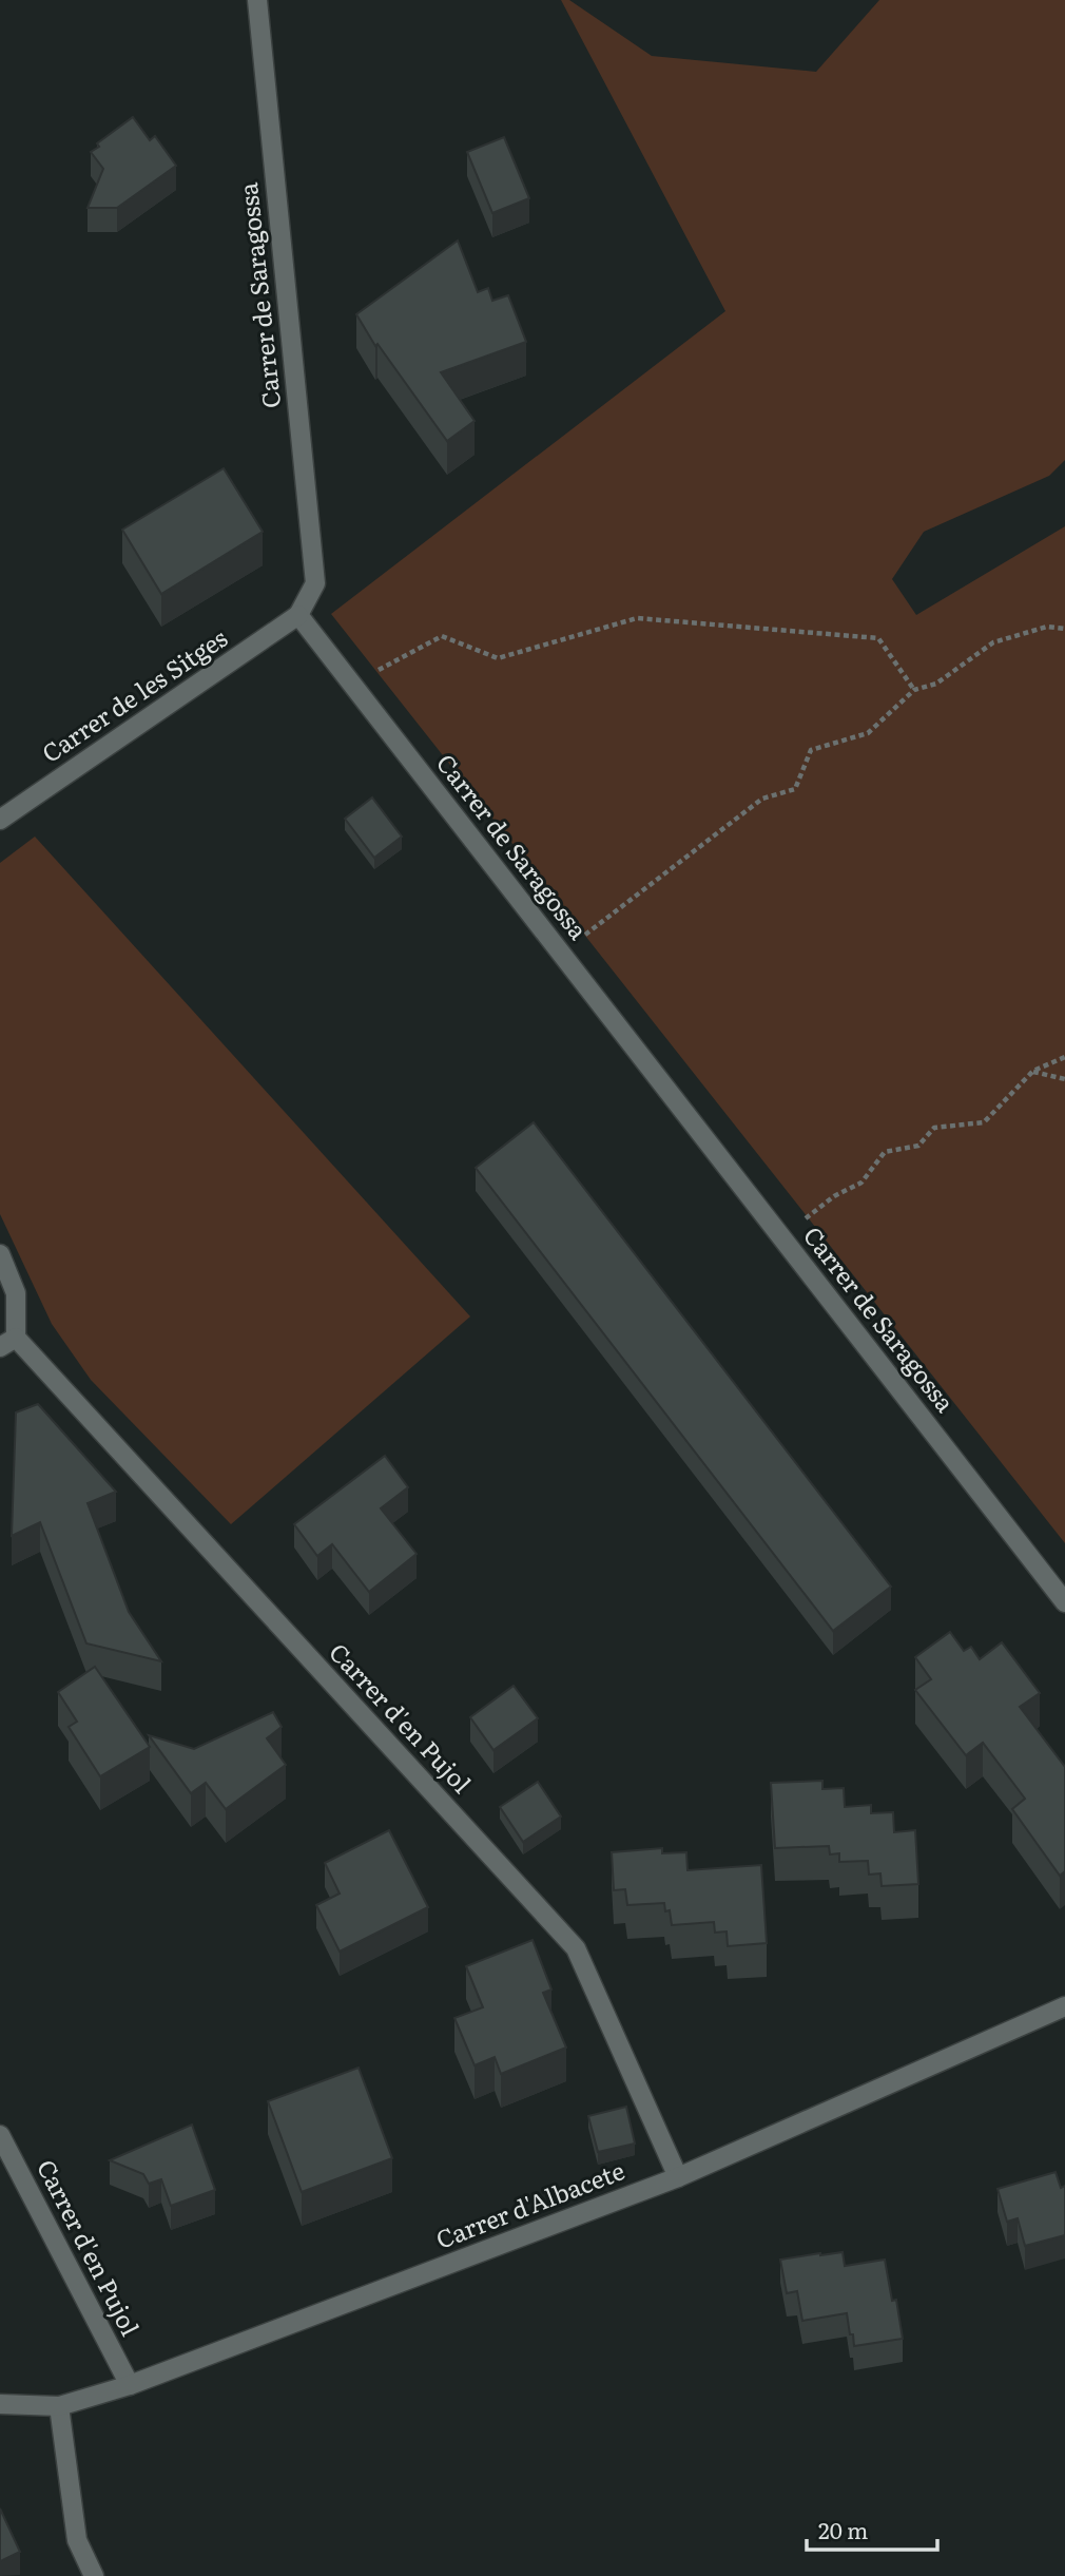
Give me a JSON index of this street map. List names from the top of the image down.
{
  "streets": {
    "street": [
      "Carrer de Saragossa",
      "Carrer de les Sitges",
      "Carrer d'en Pujol",
      "Carrer d'Albacete"
    ]
  },
  "crossings": [
    ["Carrer de Saragossa", "Carrer de les Sitges"],
    ["Carrer d'en Pujol", "Carrer d'Albacete"]
  ],
  "scale_bar": "20 m"
}
